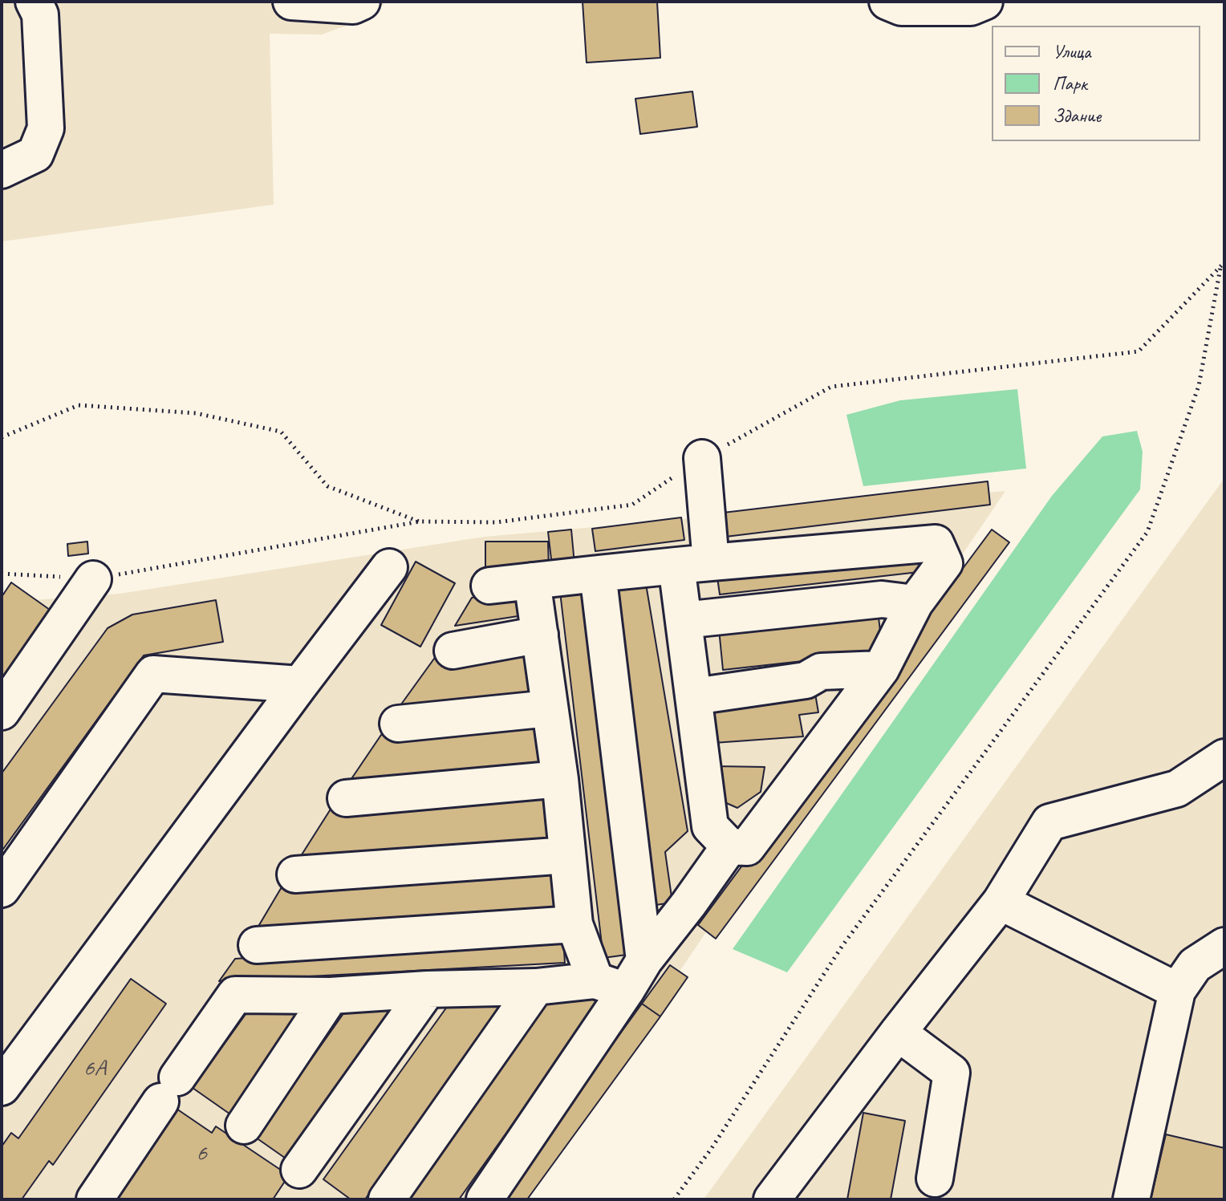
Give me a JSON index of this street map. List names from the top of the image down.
{
  "house_numbers": ["6А", "6"],
  "legend": ["Улица", "Парк", "Здание"]
}
